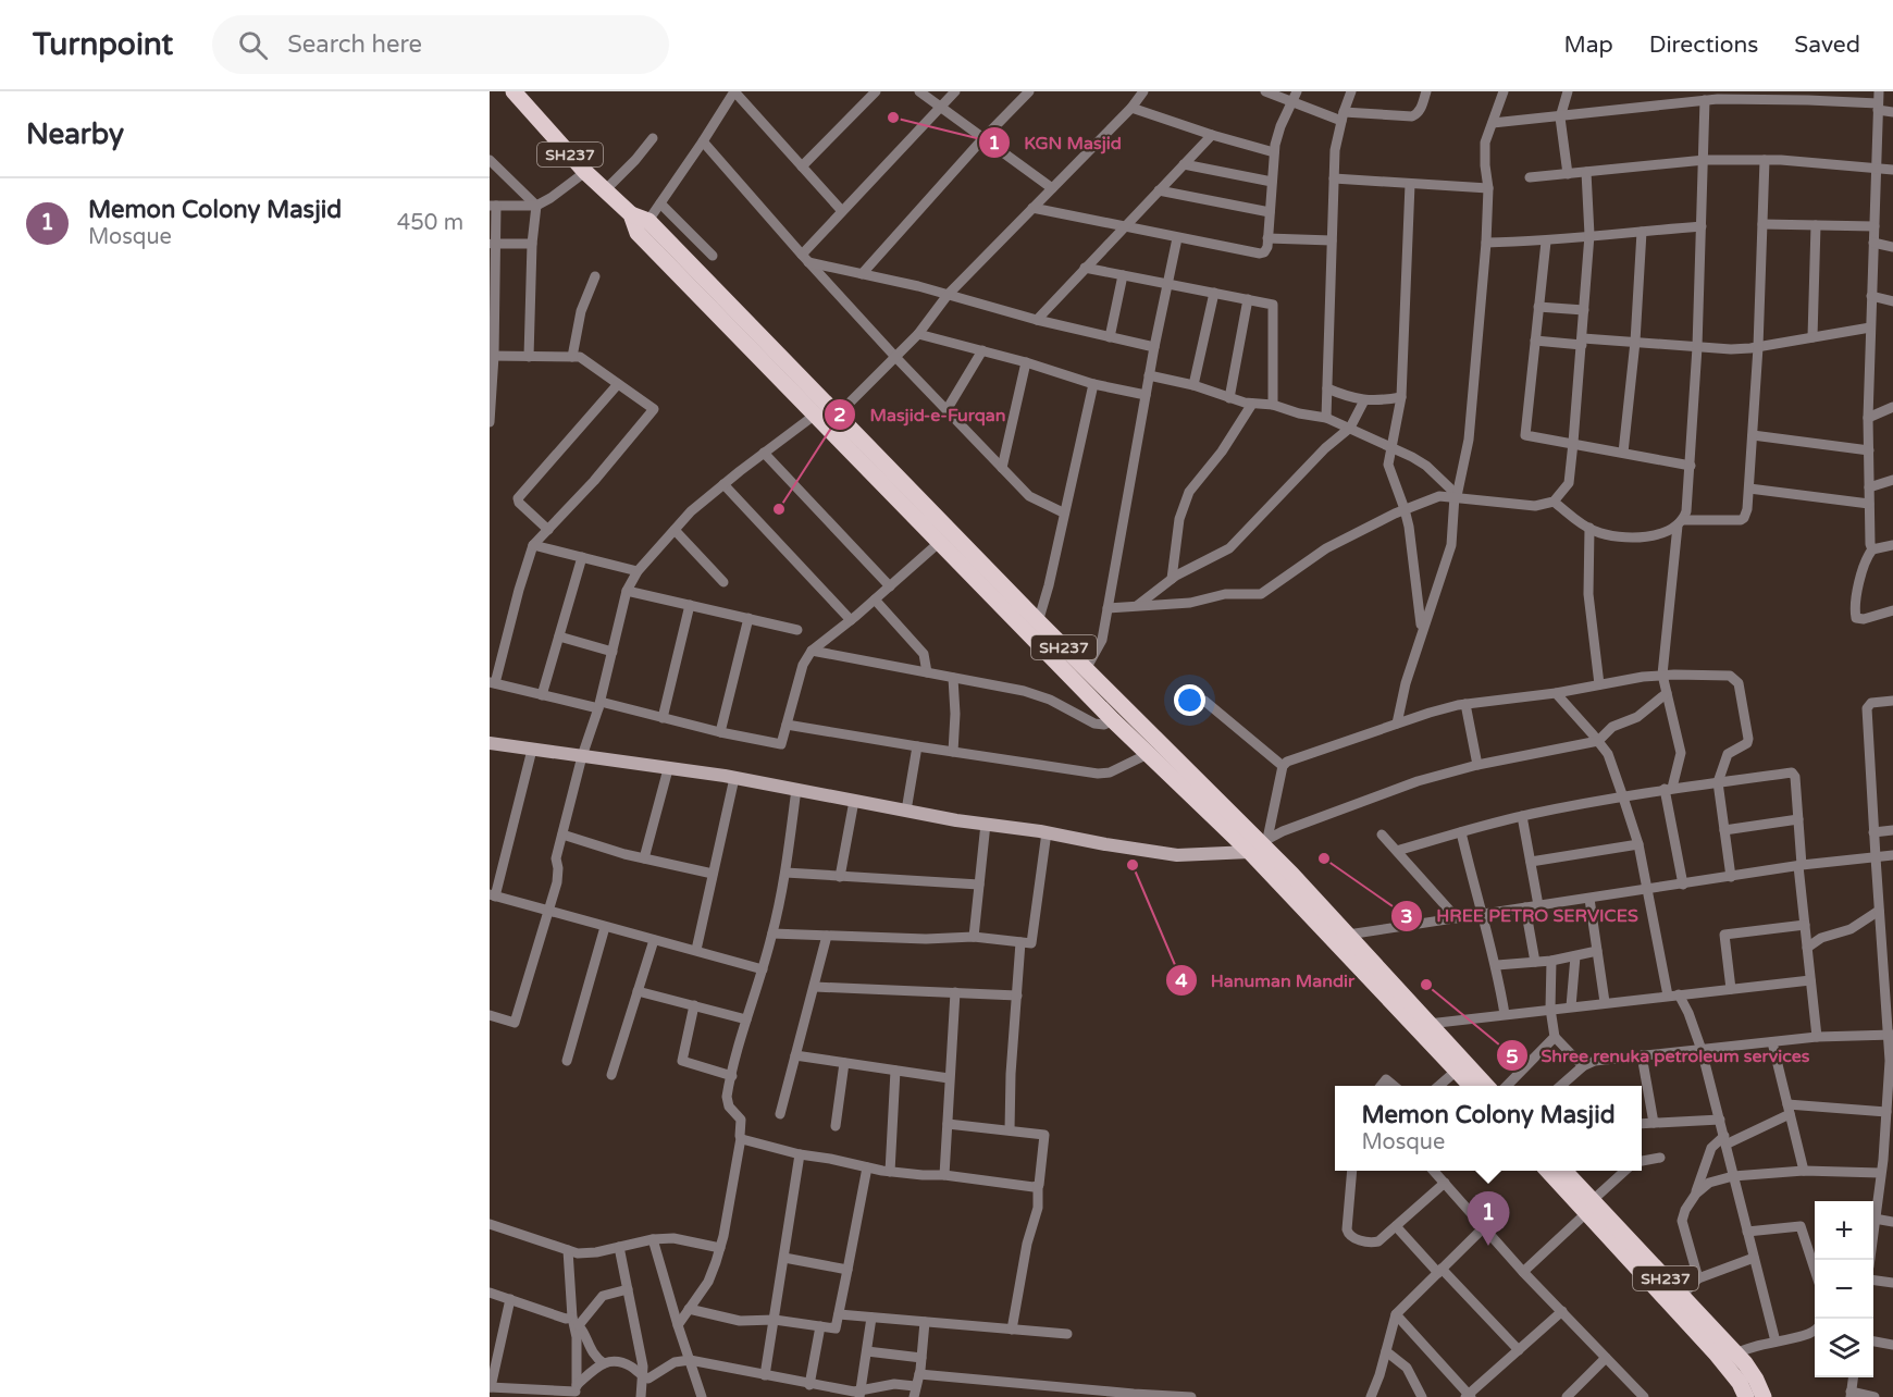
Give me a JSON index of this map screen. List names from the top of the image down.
{
  "streets": {
    "main road": ["SH237"]
  },
  "places": [
    "KGN Masjid",
    "Masjid-e-Furqan",
    "HREE PETRO SERVICES",
    "Hanuman Mandir",
    "Shree renuka petroleum services"
  ],
  "page": {
    "header": "Turnpoint",
    "search": "Search here",
    "nav": ["Map", "Directions", "Saved"],
    "heading": "Nearby",
    "list": [
      {
        "mark": "1",
        "name": "Memon Colony Masjid",
        "note": "Mosque",
        "value": "450 m"
      }
    ],
    "popup": ["Memon Colony Masjid", "Mosque"],
    "pins": "1",
    "map_buttons": ["+", "−"]
  }
}
